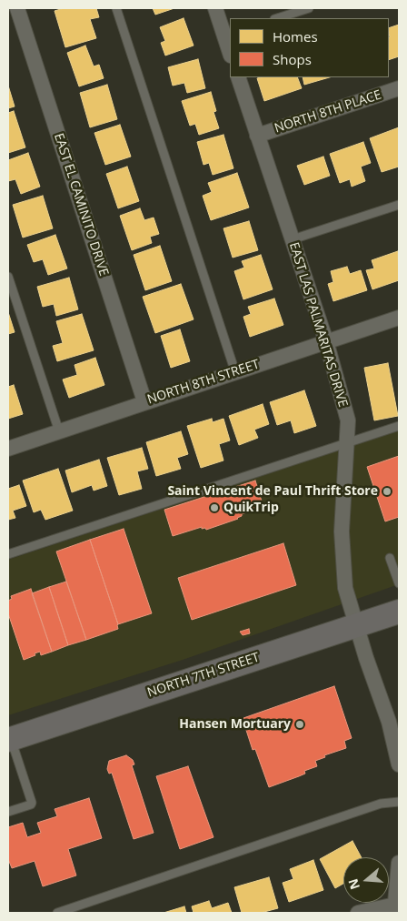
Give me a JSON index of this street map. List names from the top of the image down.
{
  "streets": {
    "main road": ["NORTH 7TH STREET"],
    "street": [
      "NORTH 8TH PLACE",
      "EAST EL CAMINITO DRIVE",
      "EAST LAS PALMARITAS DRIVE",
      "NORTH 8TH STREET"
    ]
  },
  "crossings": [
    ["NORTH 8TH PLACE", "EAST LAS PALMARITAS DRIVE"],
    ["EAST EL CAMINITO DRIVE", "NORTH 8TH STREET"],
    ["EAST LAS PALMARITAS DRIVE", "NORTH 8TH STREET"],
    ["EAST LAS PALMARITAS DRIVE", "NORTH 7TH STREET"]
  ],
  "places": ["Saint Vincent de Paul Thrift Store", "QuikTrip", "Hansen Mortuary"],
  "legend": ["Homes", "Shops"],
  "north": "left"
}
